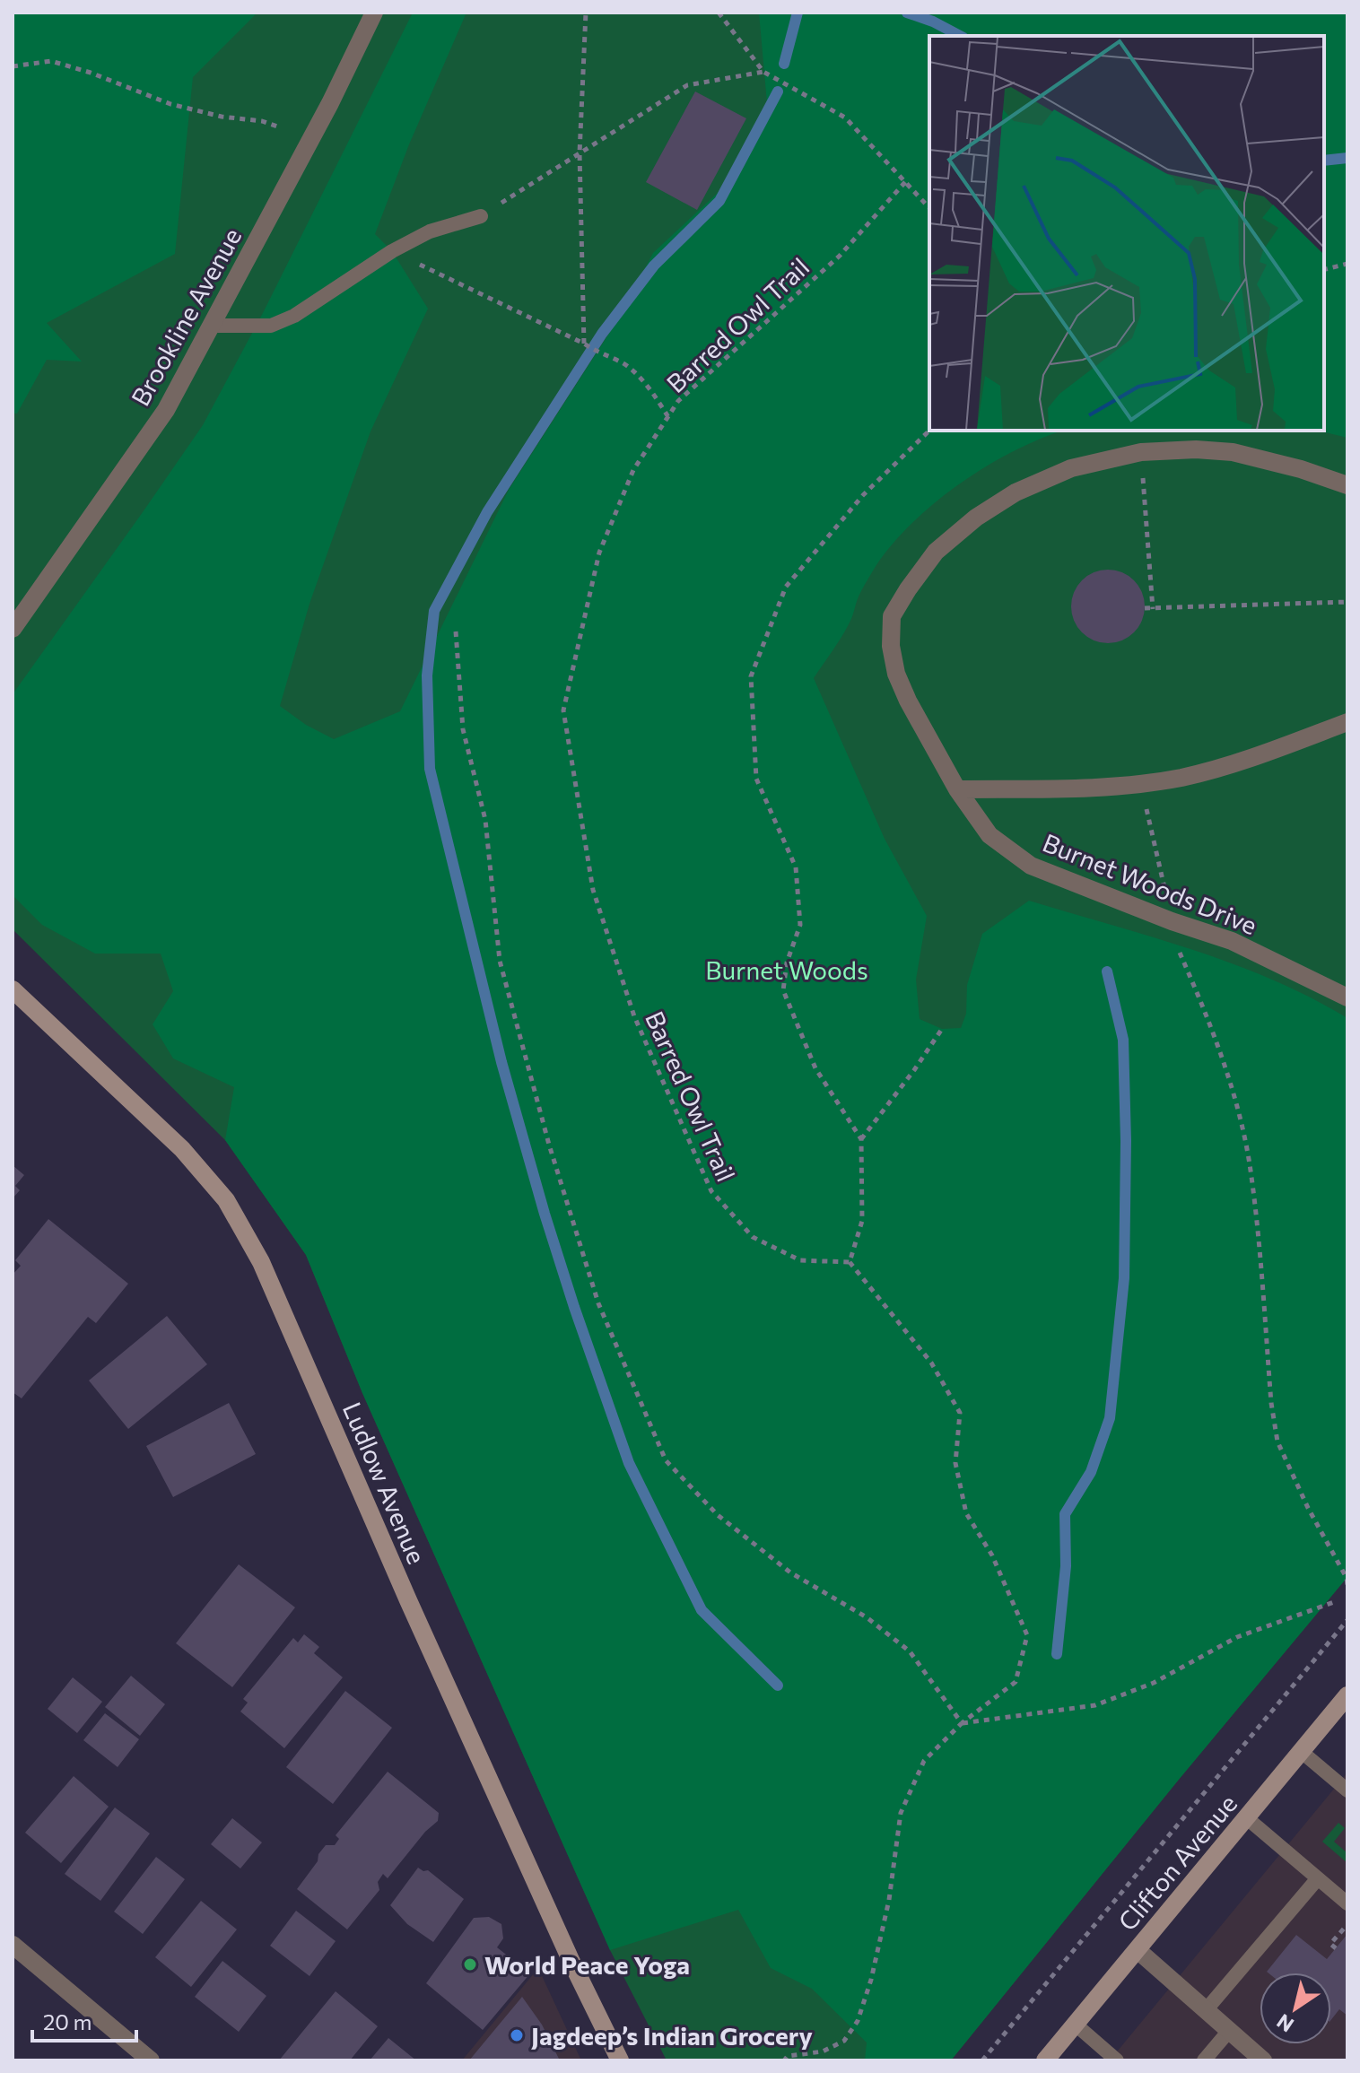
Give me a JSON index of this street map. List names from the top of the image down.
{
  "streets": {
    "street": [
      "Brookline Avenue",
      "Burnet Woods Drive",
      "Ludlow Avenue",
      "Clifton Avenue"
    ],
    "path": ["Barred Owl Trail"]
  },
  "parks": ["Burnet Woods"],
  "places": ["World Peace Yoga", "Jagdeep’s Indian Grocery"],
  "scale_bar": "20 m",
  "north": "bottom left"
}
